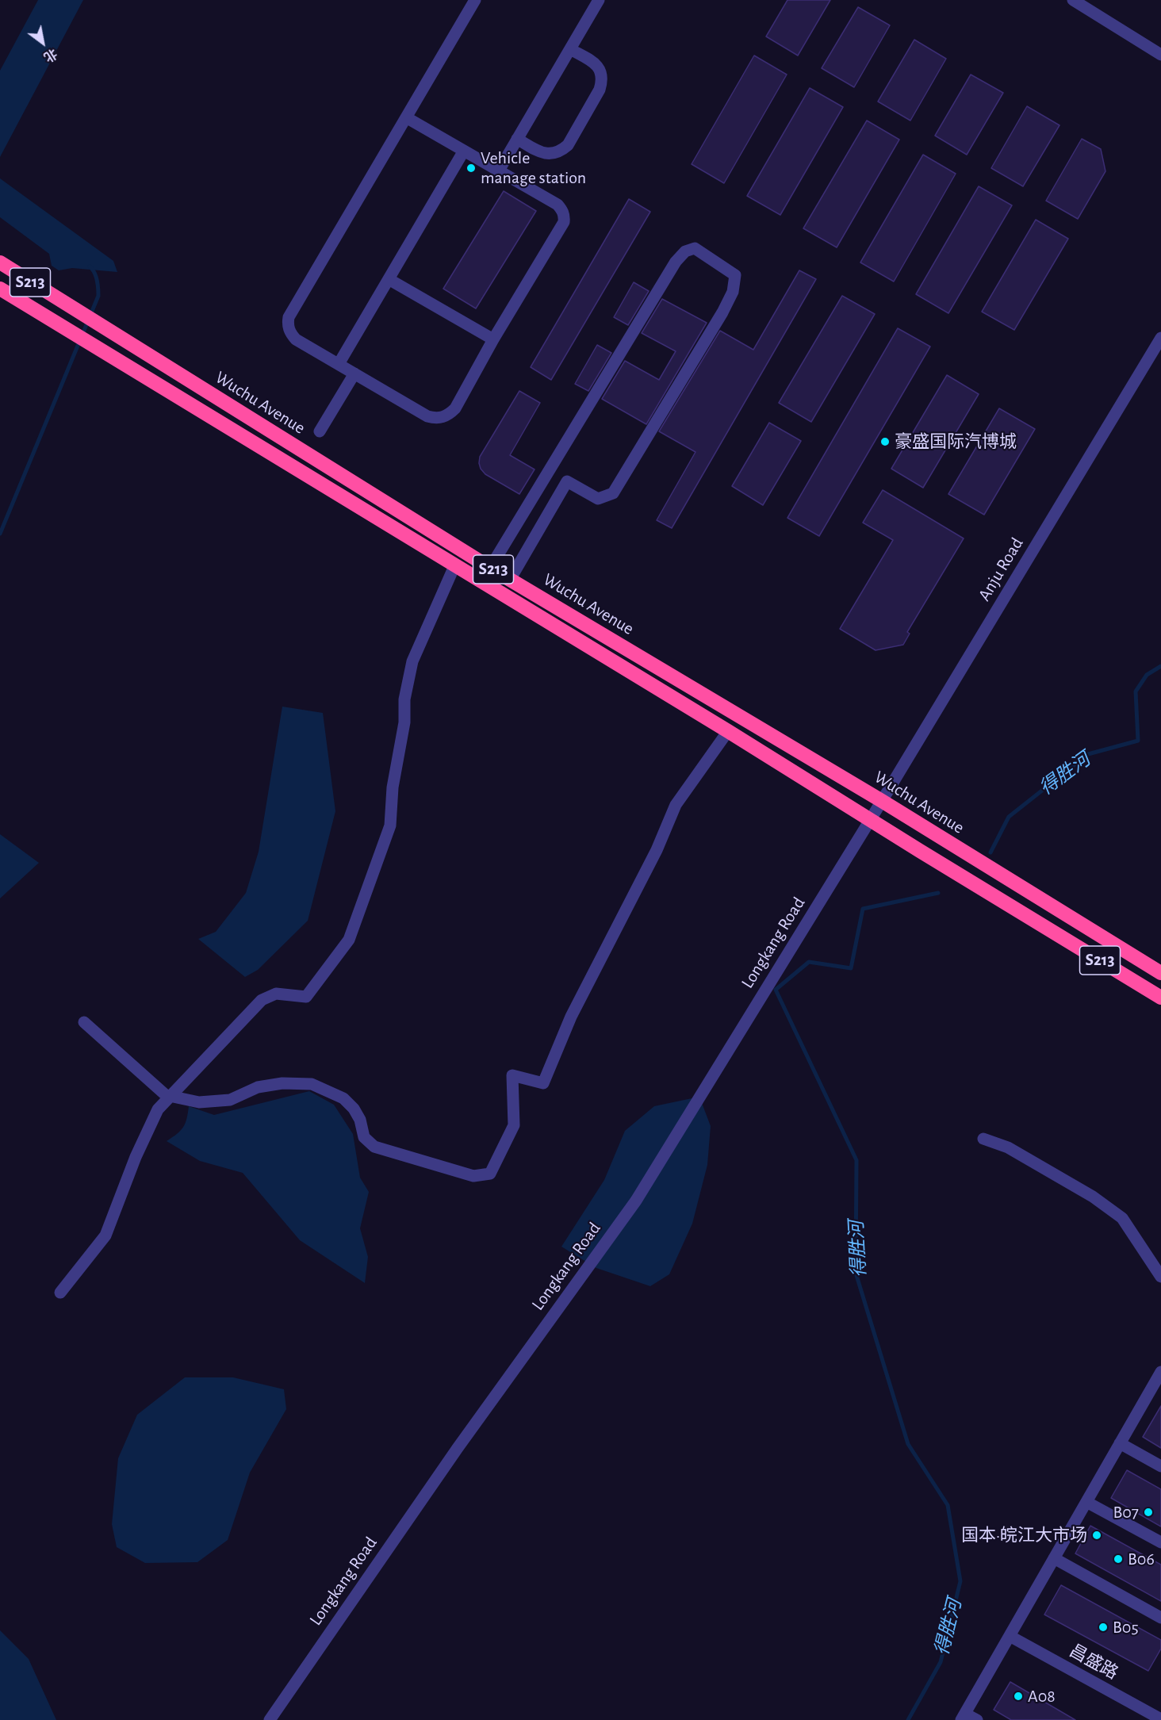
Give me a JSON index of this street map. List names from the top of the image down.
{
  "streets": {
    "highway": ["S213", "Wuchu Avenue"],
    "street": ["Anju Road", "Longkang Road", "昌盛路"]
  },
  "crossings": [
    ["Wuchu Avenue", "Anju Road"],
    ["Wuchu Avenue", "Longkang Road"],
    ["Anju Road", "Longkang Road"]
  ],
  "water": ["得胜河"],
  "places": [
    "Vehicle manage station",
    "豪盛国际汽博城",
    "B07",
    "国本·皖江大市场",
    "B06",
    "B05",
    "A08"
  ],
  "north": "bottom right"
}
